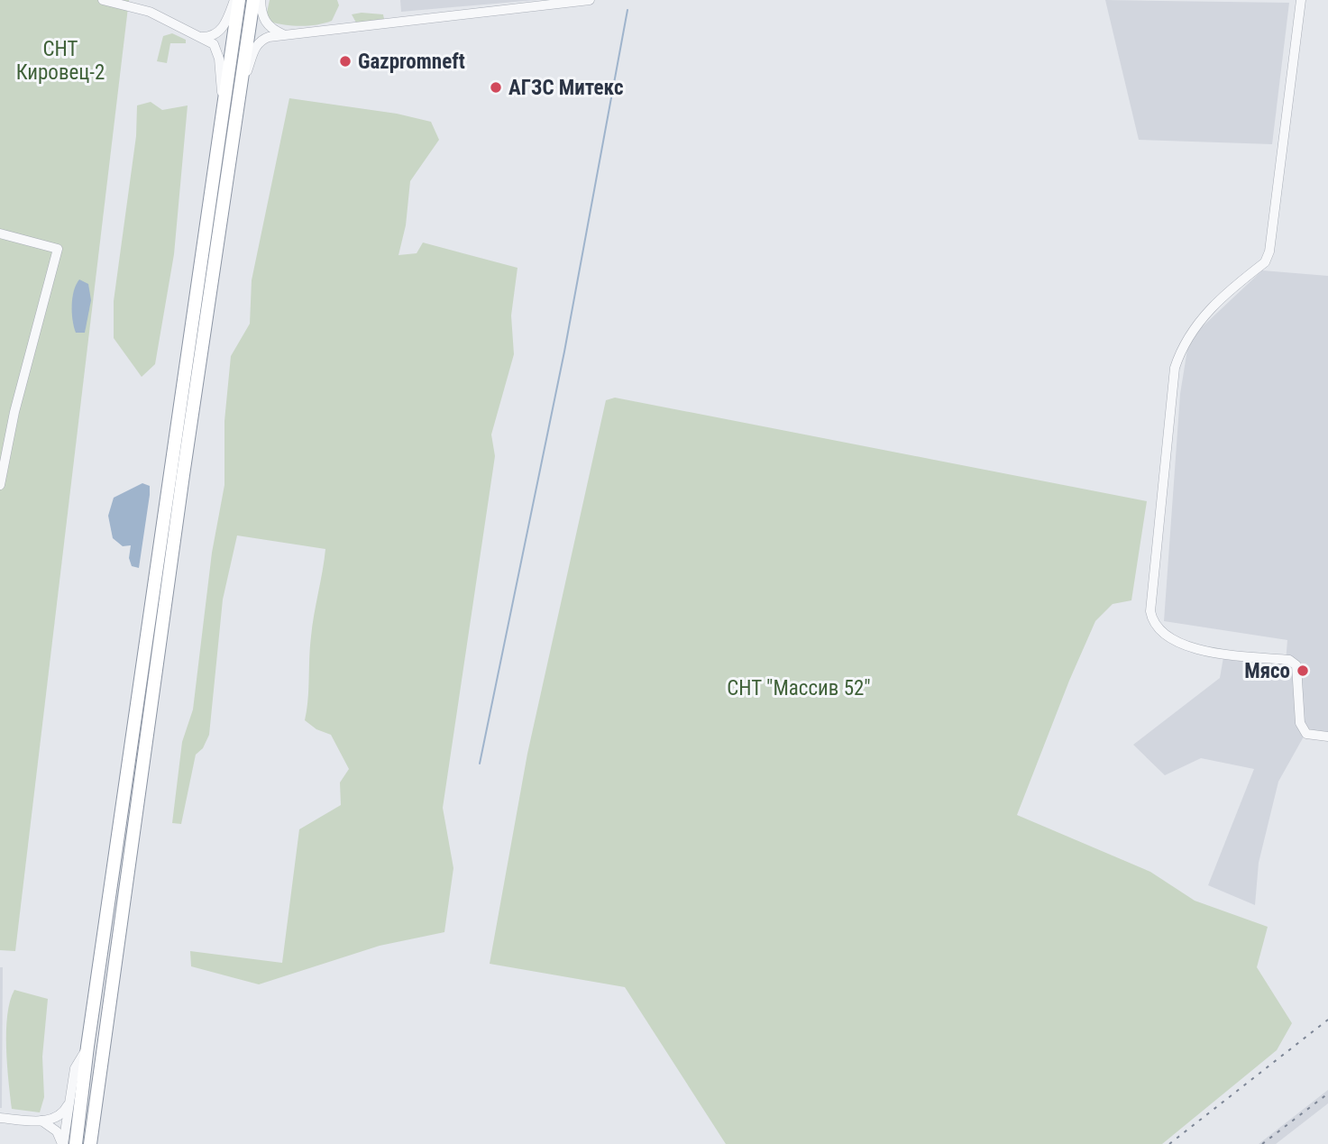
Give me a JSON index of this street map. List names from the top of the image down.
{
  "parks": ["СНТ Кировец-2", "СНТ \"Массив 52\""],
  "places": ["Gazpromneft", "АГЗС Митекс", "Мясо"]
}
